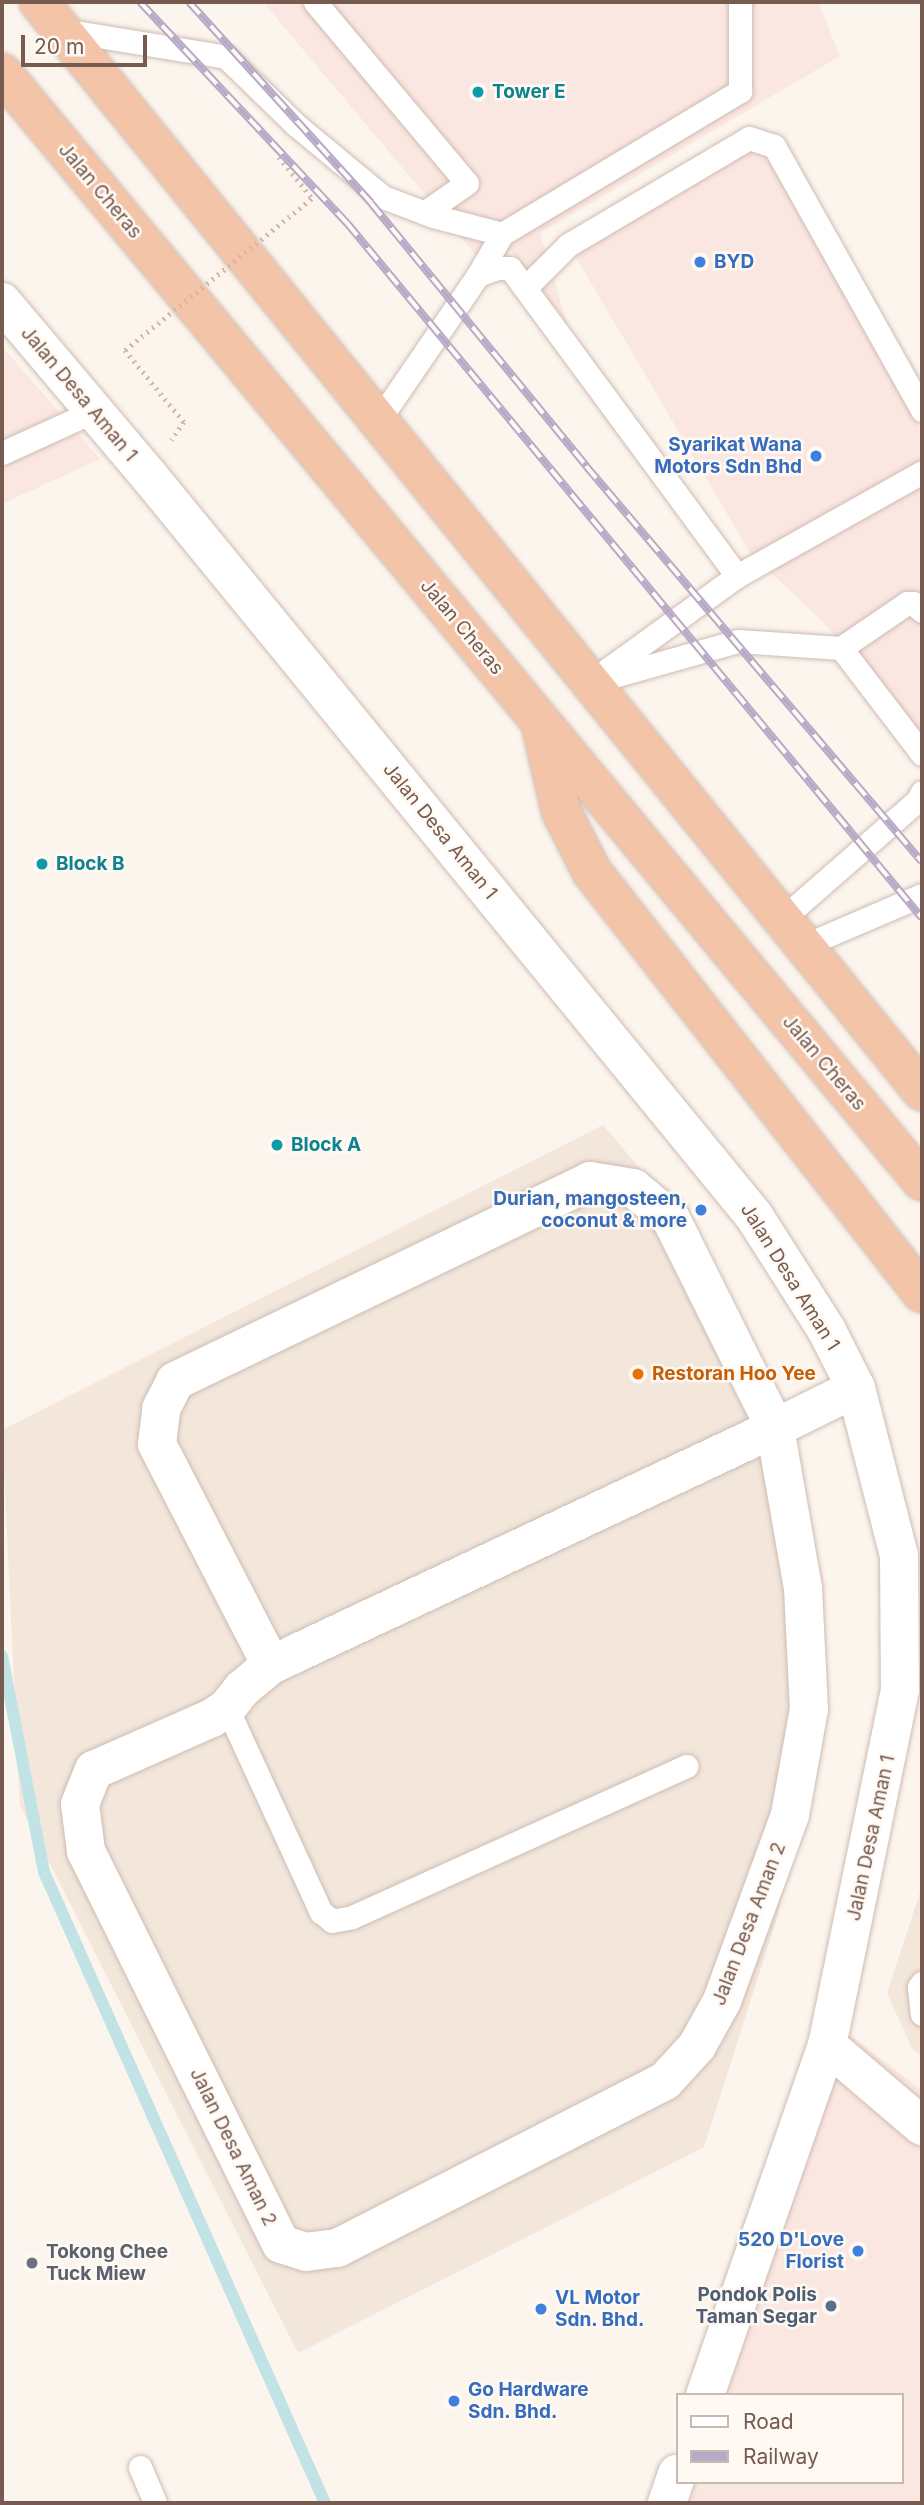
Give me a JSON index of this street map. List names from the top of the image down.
{
  "streets": {
    "highway": ["Jalan Cheras"],
    "street": ["Jalan Desa Aman 1", "Jalan Desa Aman 2"]
  },
  "crossings": [
    ["Jalan Desa Aman 1", "Jalan Desa Aman 2"]
  ],
  "places": [
    "Tower E",
    "BYD",
    "Syarikat Wana Motors Sdn Bhd",
    "Block B",
    "Block A",
    "Durian, mangosteen, coconut & more",
    "Restoran Hoo Yee",
    "520 D'Love Florist",
    "Tokong Chee Tuck Miew",
    "Pondok Polis Taman Segar",
    "VL Motor Sdn. Bhd.",
    "Go Hardware Sdn. Bhd."
  ],
  "legend": ["Road", "Railway"],
  "scale_bar": "20 m"
}
